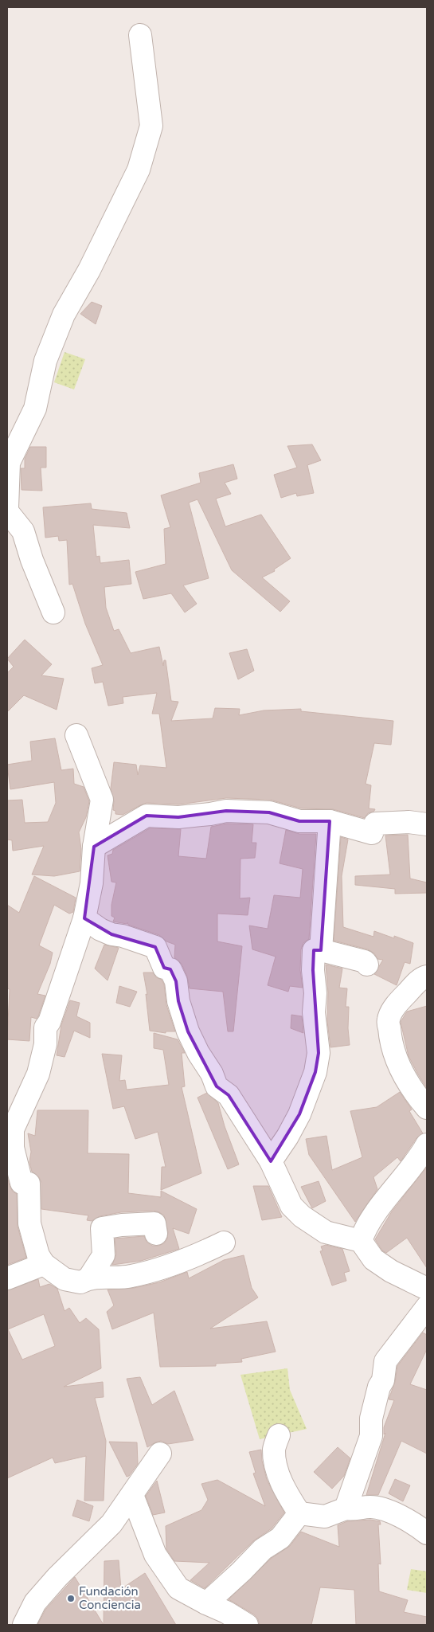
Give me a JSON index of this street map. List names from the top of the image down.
{
  "places": ["Fundación Conciencia"]
}
